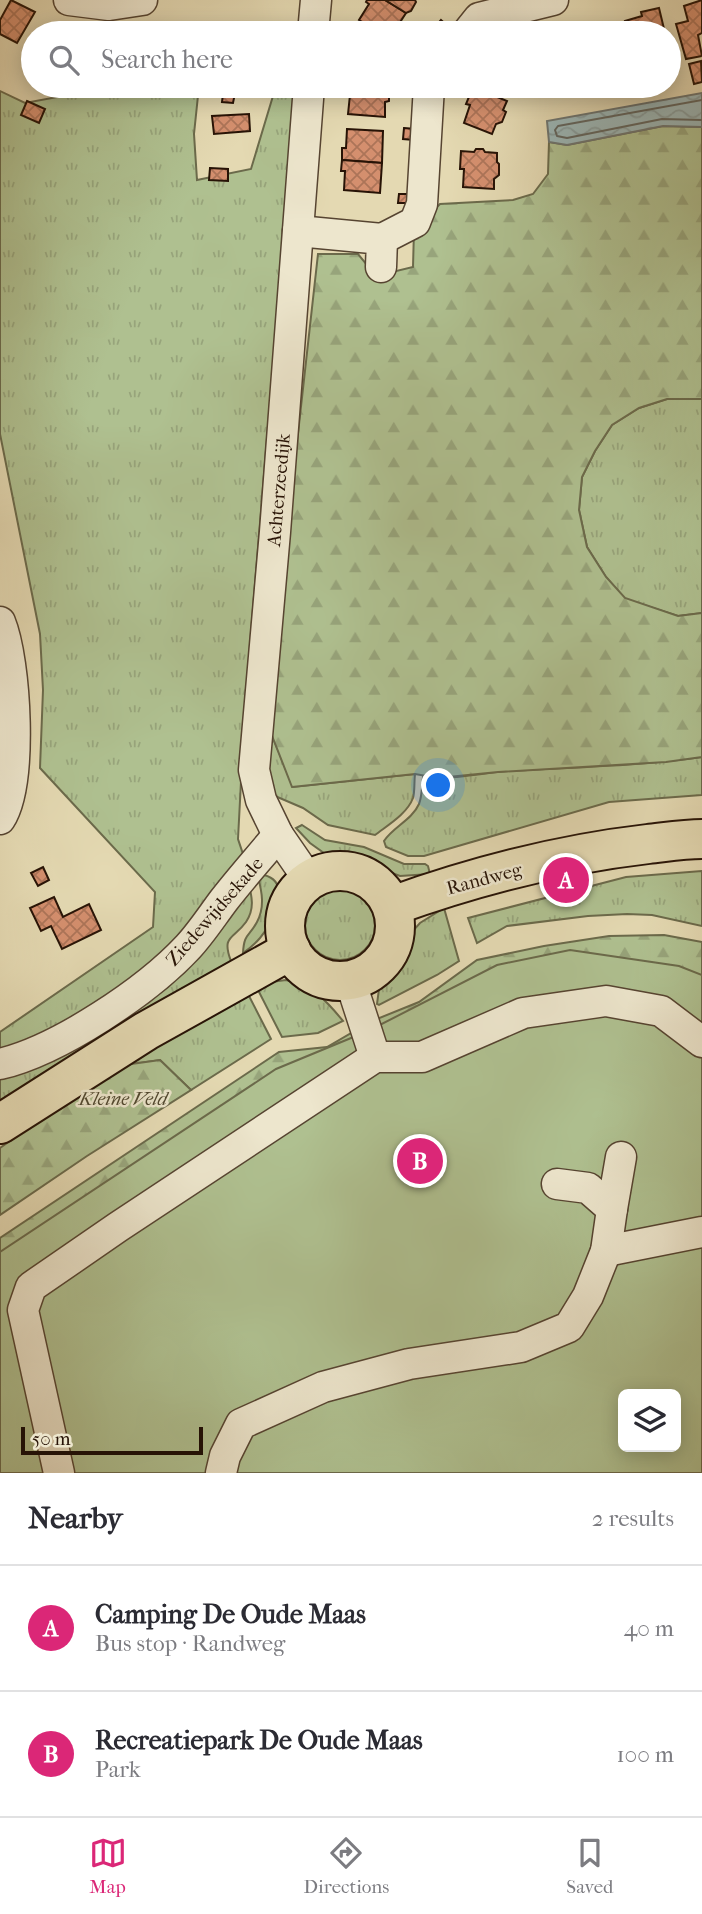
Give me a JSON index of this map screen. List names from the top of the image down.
{
  "streets": {
    "main road": ["Randweg"],
    "street": ["Achterzeedijk", "Ziedewijdsekade"]
  },
  "crossings": [
    ["Achterzeedijk", "Randweg"],
    ["Achterzeedijk", "Ziedewijdsekade"]
  ],
  "parks": ["Kleine Veld"],
  "scale_bar": "50 m",
  "page": {
    "search": "Search here",
    "pins": ["A", "B"],
    "scale": "50 m",
    "heading": ["Nearby", "2 results"],
    "list": [
      {
        "mark": "A",
        "name": "Camping De Oude Maas",
        "note": "Bus stop · Randweg",
        "value": "40 m"
      },
      {
        "mark": "B",
        "name": "Recreatiepark De Oude Maas",
        "note": "Park",
        "value": "100 m"
      }
    ],
    "nav": ["Map", "Directions", "Saved"]
  }
}
